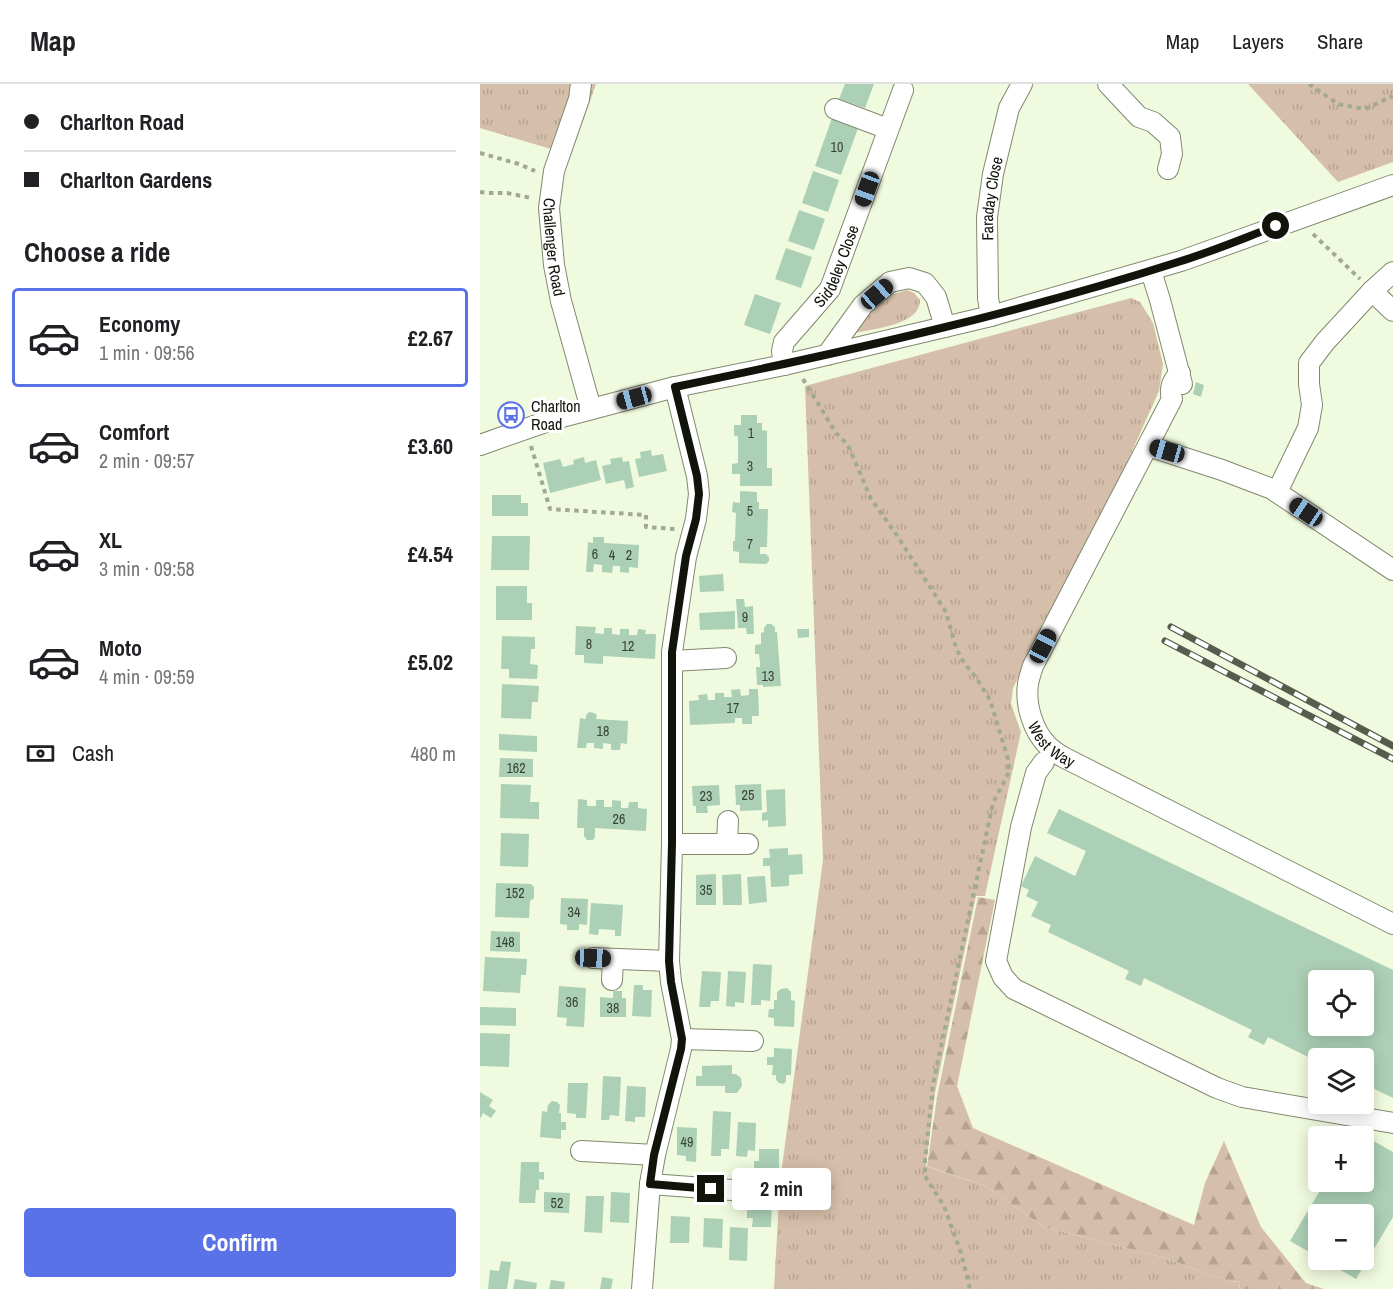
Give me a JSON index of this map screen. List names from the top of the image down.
{
  "streets": {
    "street": [
      "Faraday Close",
      "Challenger Road",
      "Siddeley Close",
      "West Way"
    ]
  },
  "places": {
    "bus stop": ["Charlton Road"]
  },
  "house_numbers": [
    "10",
    "1",
    "3",
    "5",
    "7",
    "6",
    "4",
    "2",
    "9",
    "8",
    "12",
    "13",
    "17",
    "18",
    "162",
    "25",
    "23",
    "26",
    "35",
    "152",
    "34",
    "148",
    "36",
    "38",
    "49",
    "52"
  ],
  "page": {
    "header": "Map",
    "nav": ["Map", "Layers", "Share"],
    "banner": ["Charlton Road", "Charlton Gardens"],
    "heading": "Choose a ride",
    "list": [
      {
        "name": "Economy",
        "note": "1 min · 09:56",
        "value": "£2.67"
      },
      {
        "name": "Comfort",
        "note": "2 min · 09:57",
        "value": "£3.60"
      },
      {
        "name": "XL",
        "note": "3 min · 09:58",
        "value": "£4.54"
      },
      {
        "name": "Moto",
        "note": "4 min · 09:59",
        "value": "£5.02"
      }
    ],
    "pay": ["Cash", "480 m"],
    "map_buttons": ["+", "−"],
    "bubble": "2 min",
    "buttons": "Confirm"
  }
}
